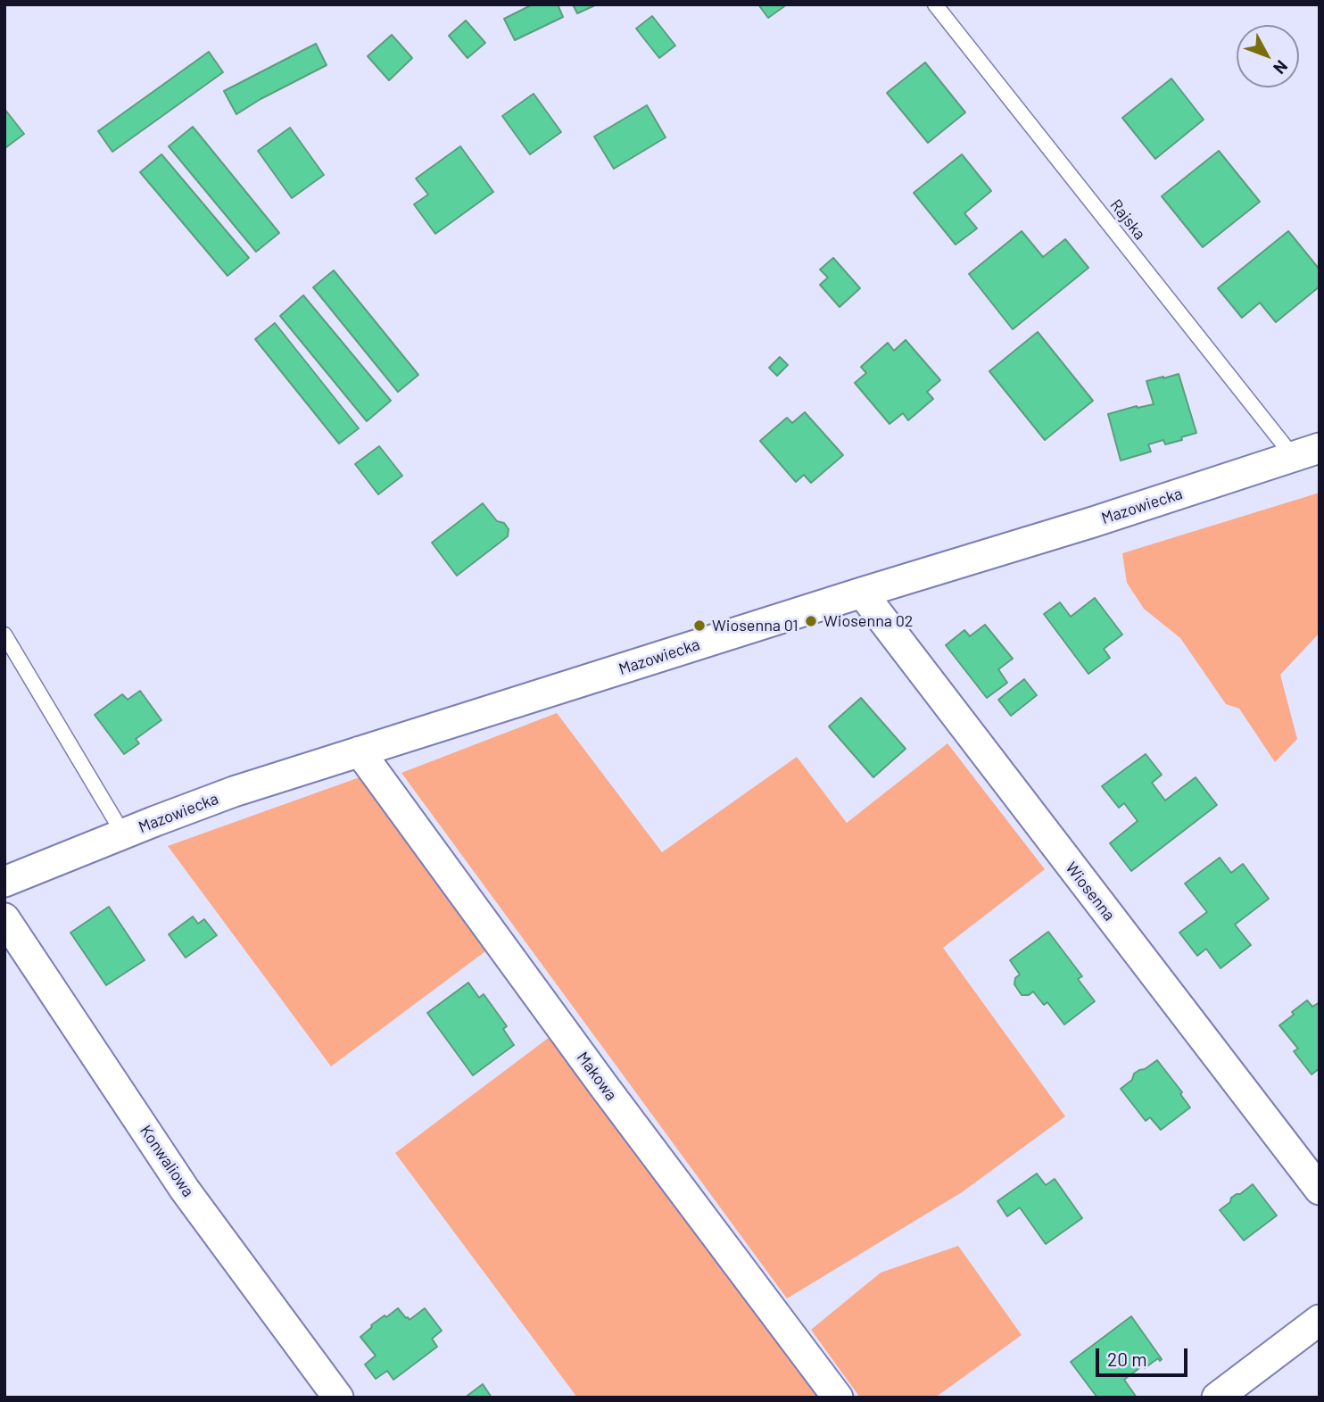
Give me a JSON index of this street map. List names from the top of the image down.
{
  "streets": {
    "street": [
      "Mazowiecka",
      "Wiosenna",
      "Makowa",
      "Konwaliowa"
    ],
    "lane": ["Rajska"]
  },
  "crossings": [
    ["Rajska", "Mazowiecka"],
    ["Mazowiecka", "Wiosenna"],
    ["Mazowiecka", "Makowa"]
  ],
  "places": ["Wiosenna 02", "Wiosenna 01"],
  "scale_bar": "20 m",
  "north": "bottom right"
}
